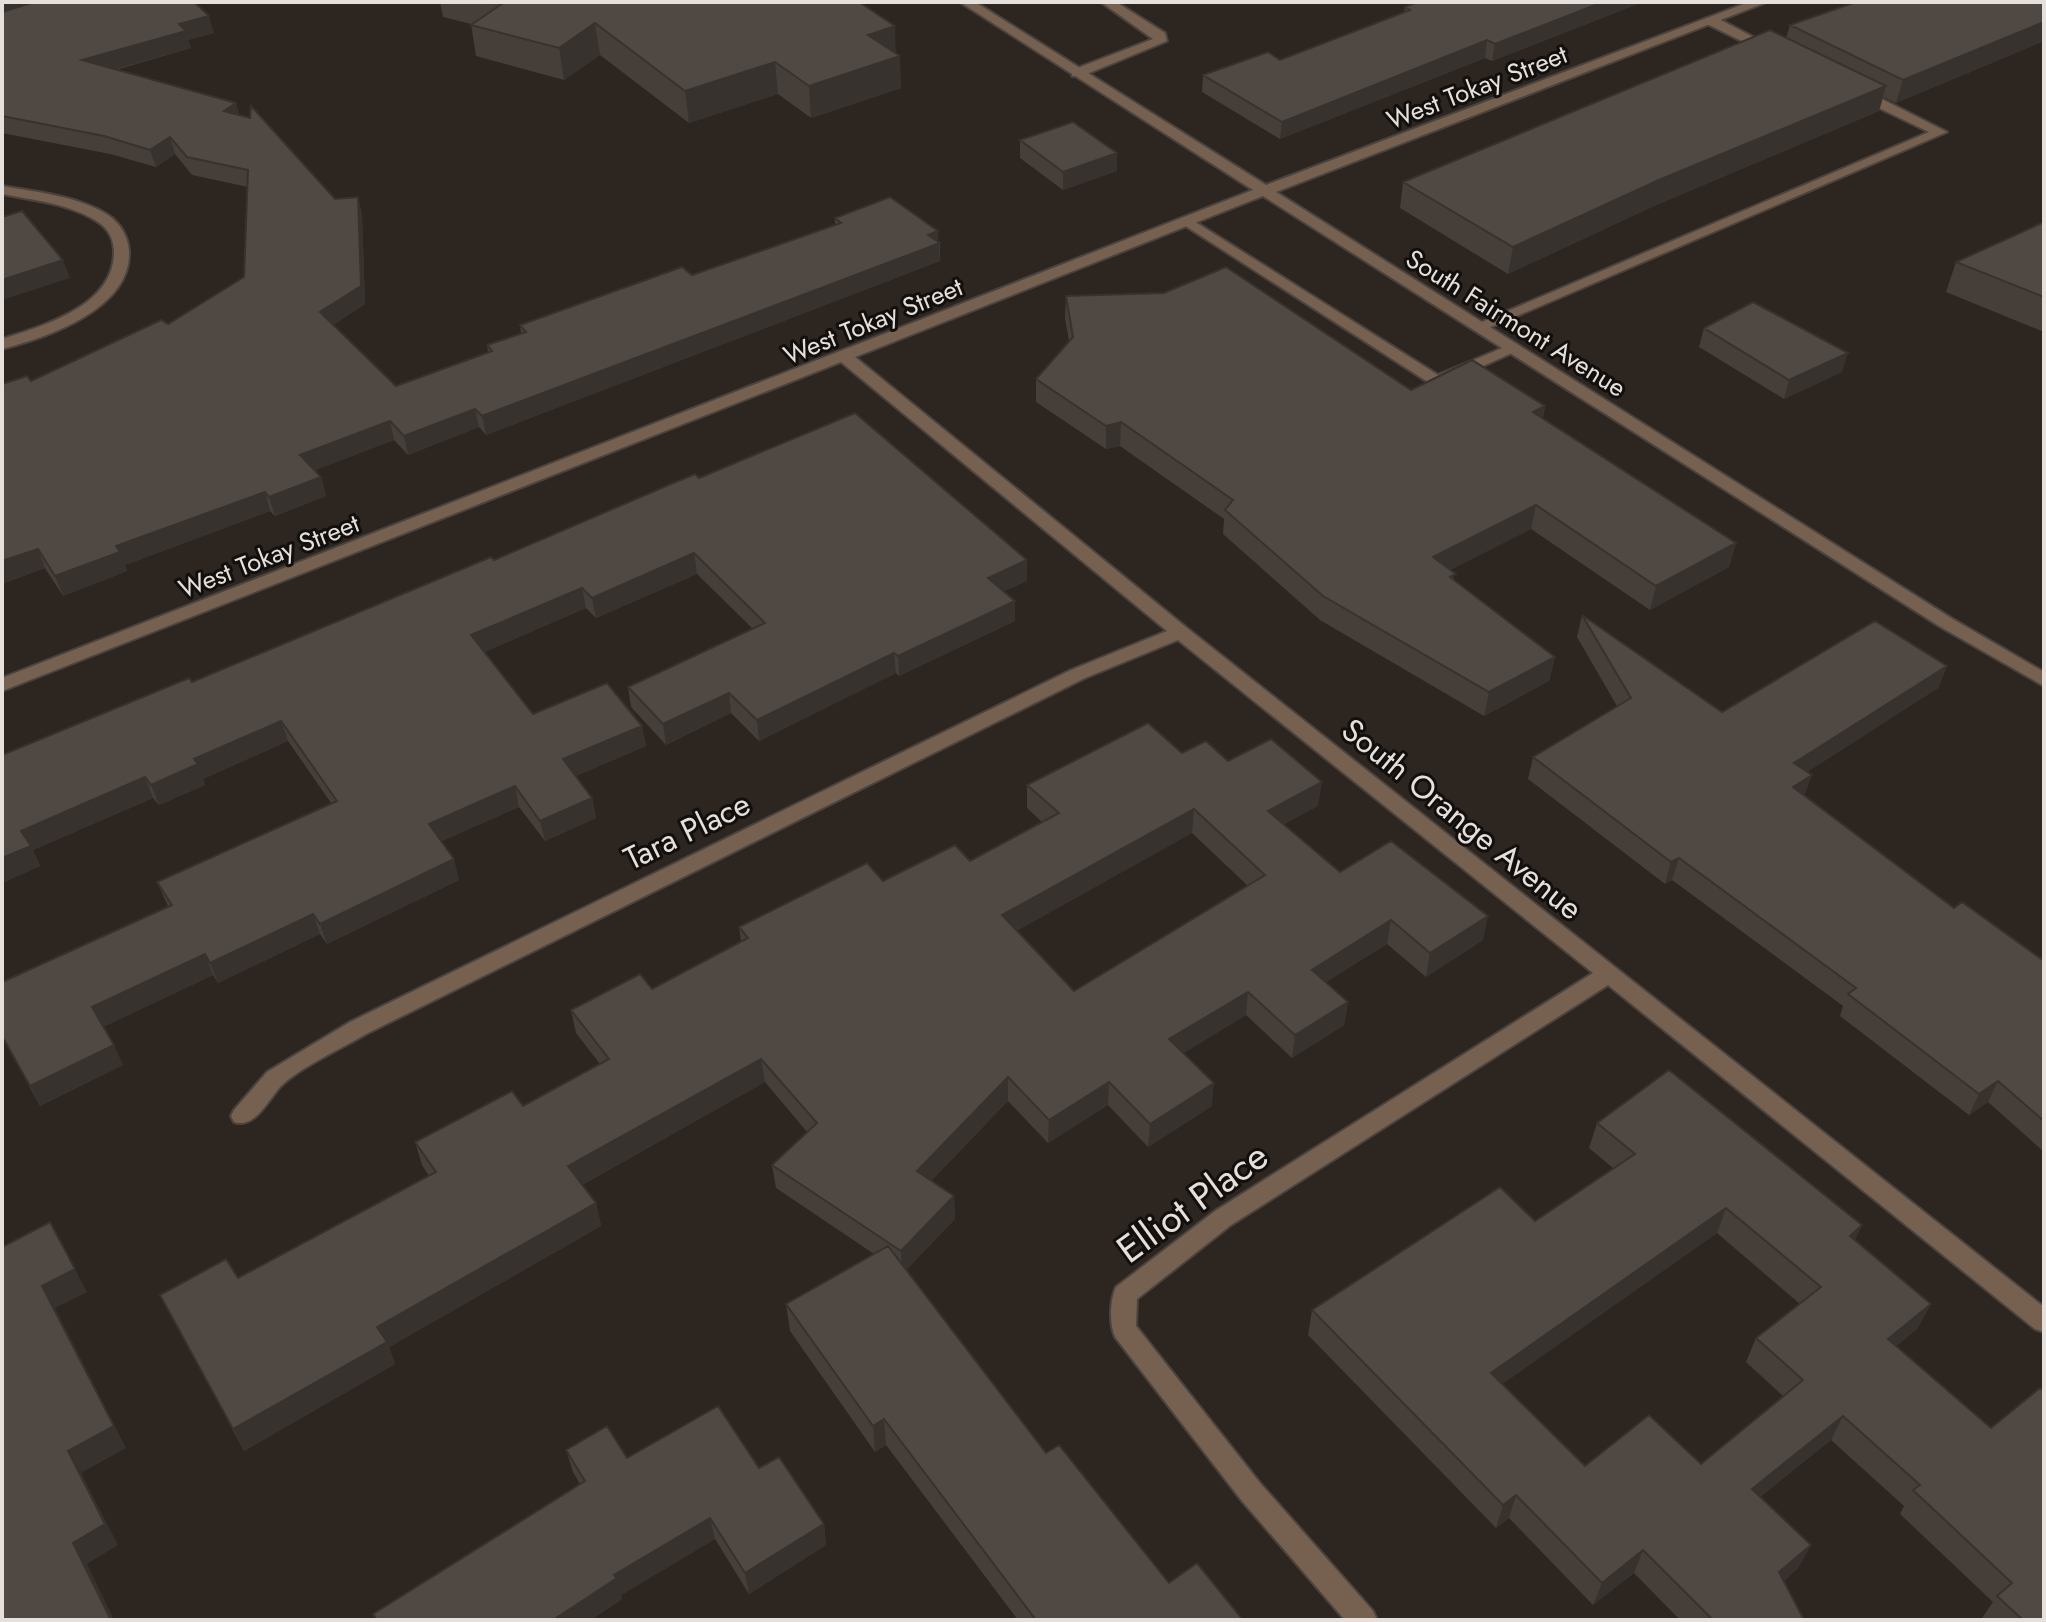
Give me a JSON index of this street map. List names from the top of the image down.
{
  "streets": {
    "street": [
      "West Tokay Street",
      "South Fairmont Avenue",
      "South Orange Avenue",
      "Tara Place",
      "Elliot Place"
    ]
  },
  "crossings": [
    ["West Tokay Street", "South Fairmont Avenue"],
    ["West Tokay Street", "South Orange Avenue"],
    ["South Orange Avenue", "Tara Place"],
    ["South Orange Avenue", "Elliot Place"]
  ]
}
